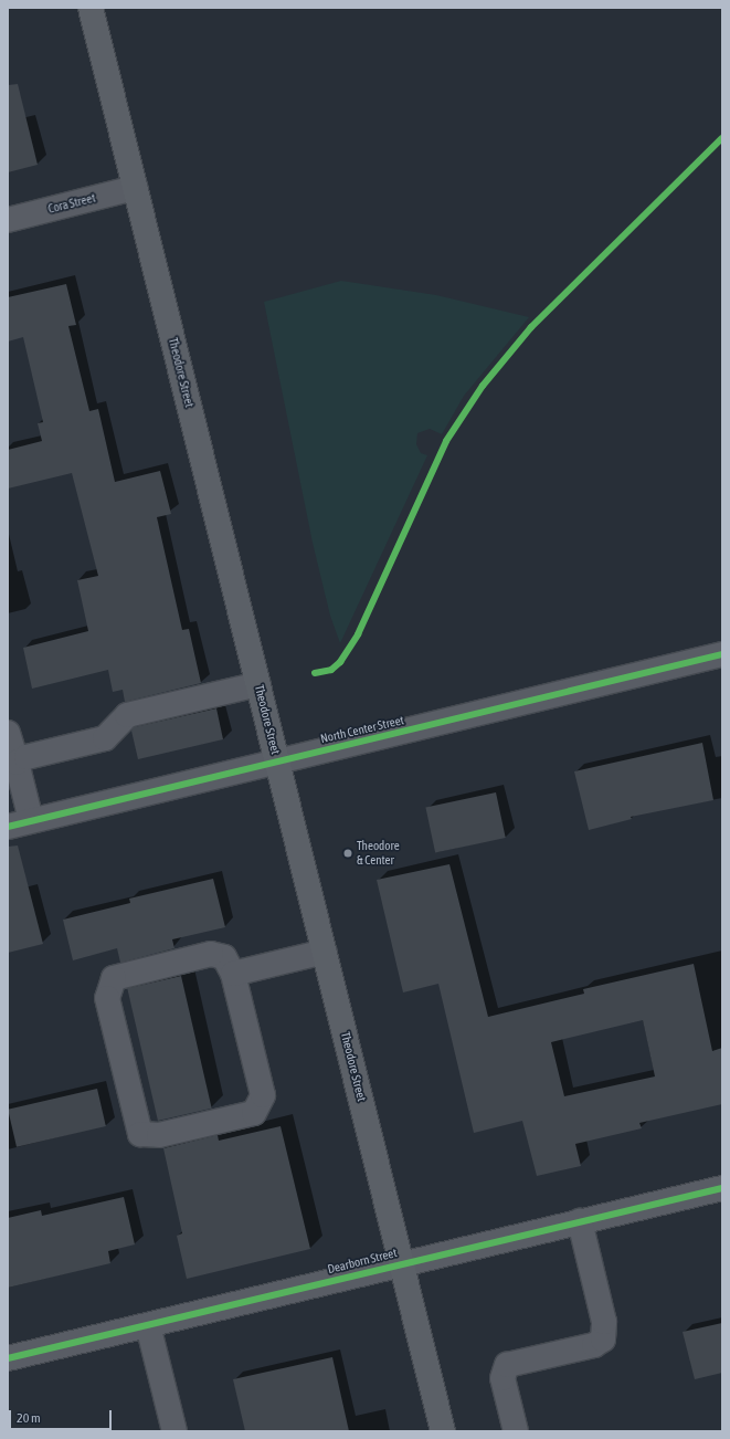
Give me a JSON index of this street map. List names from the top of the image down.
{
  "streets": {
    "main road": ["Theodore Street"],
    "street": ["Cora Street", "North Center Street", "Dearborn Street"]
  },
  "crossings": [
    ["Cora Street", "Theodore Street"],
    ["Theodore Street", "North Center Street"],
    ["Theodore Street", "Dearborn Street"]
  ],
  "places": ["Theodore & Center"],
  "scale_bar": "20 m"
}
